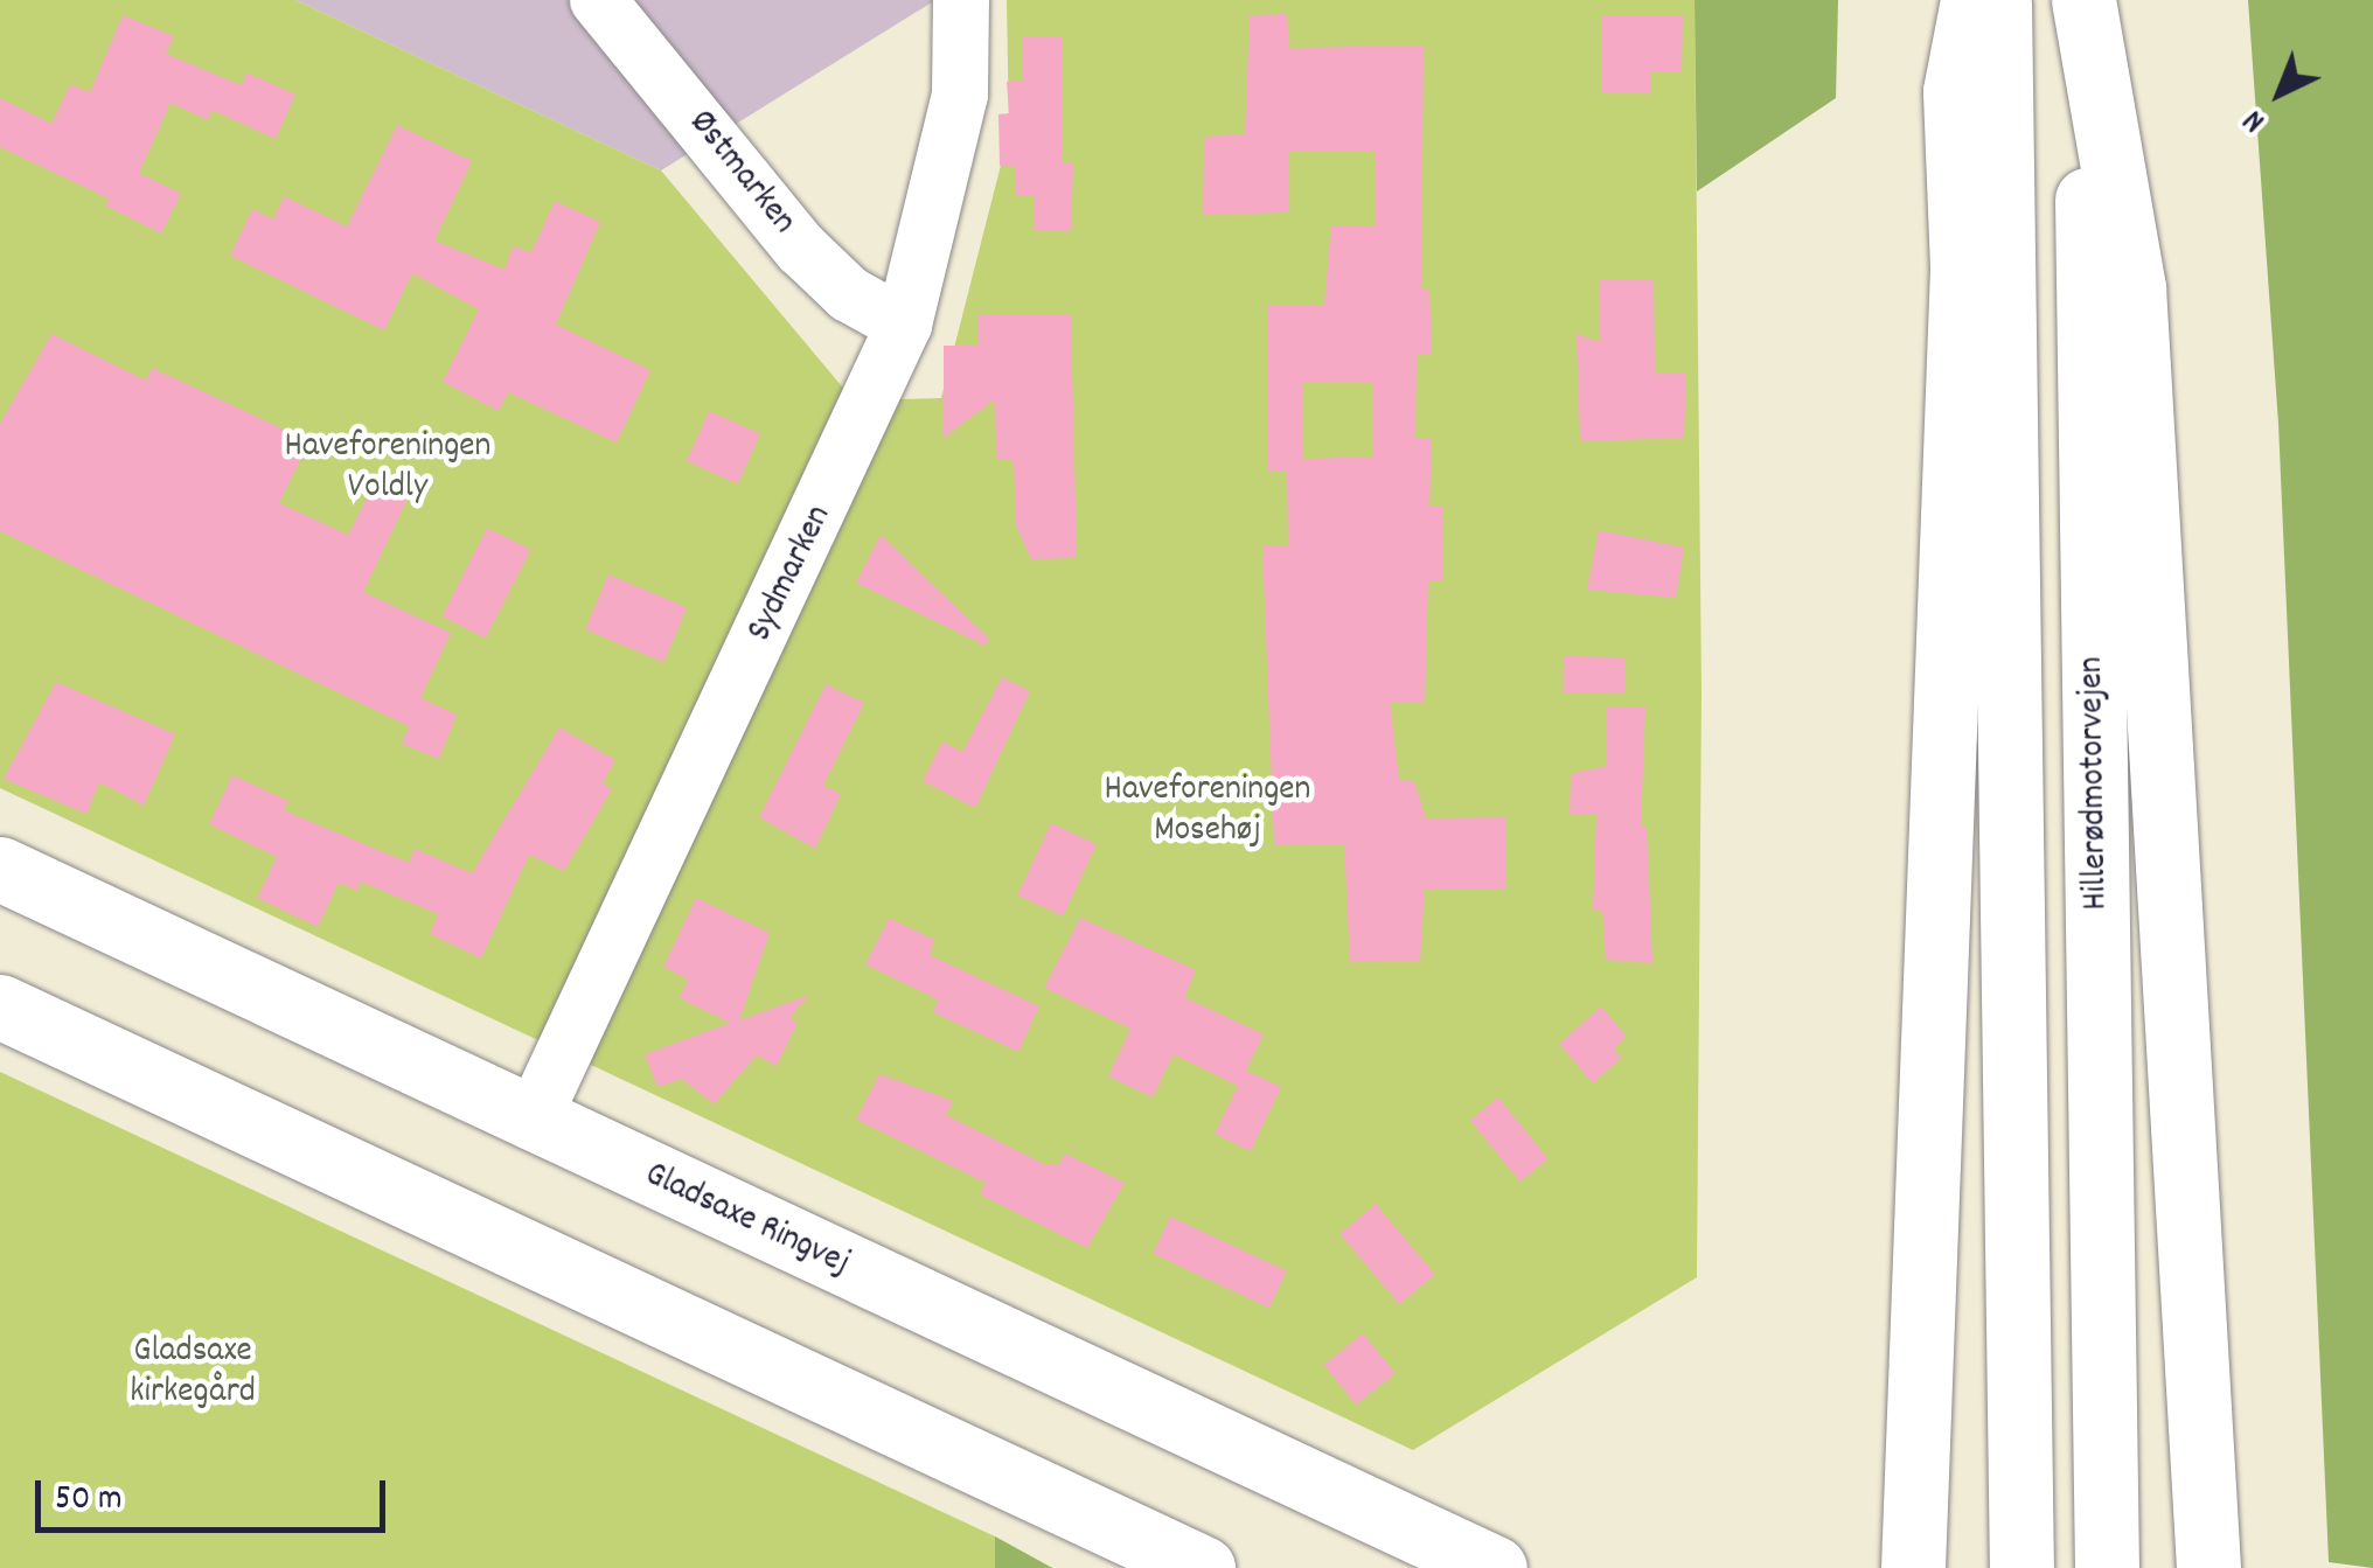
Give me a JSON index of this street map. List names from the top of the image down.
{
  "streets": {
    "main road": ["Hillerødmotorvejen", "Gladsaxe Ringvej"],
    "street": ["Østmarken", "Sydmarken"]
  },
  "crossings": [
    ["Østmarken", "Sydmarken"],
    ["Sydmarken", "Gladsaxe Ringvej"]
  ],
  "parks": ["Haveforeningen Voldly", "Haveforeningen Mosehøj", "Gladsaxe kirkegård"],
  "scale_bar": "50 m",
  "north": "bottom left"
}
